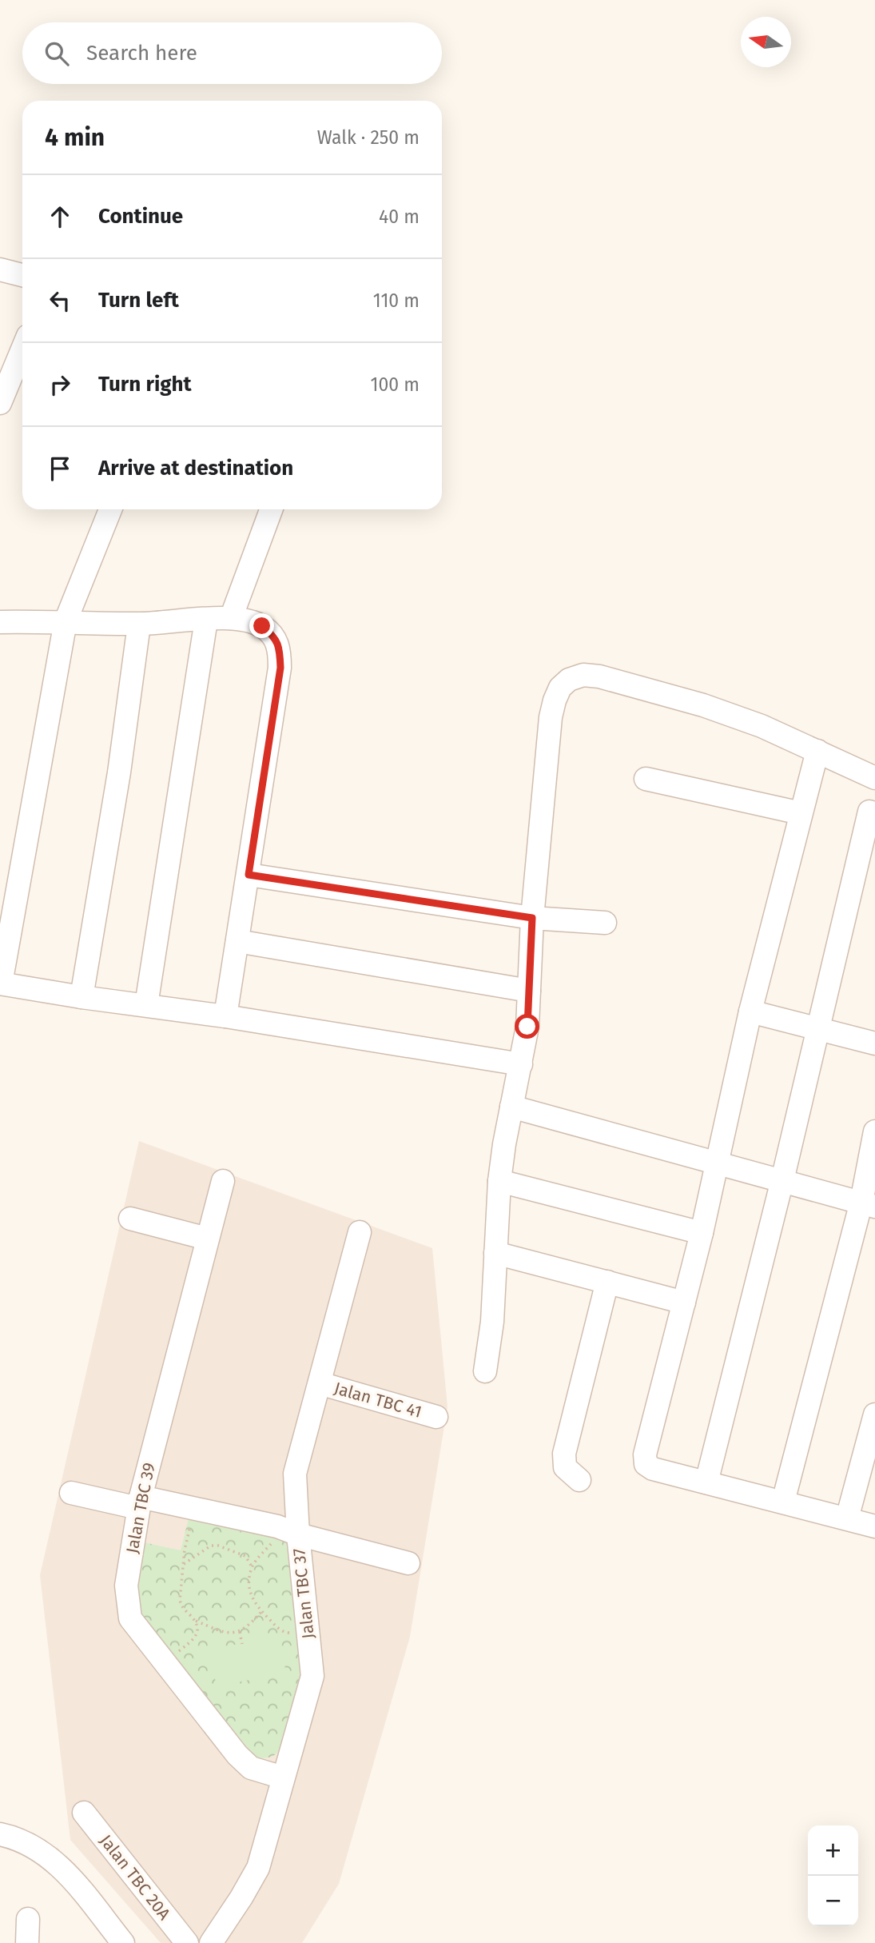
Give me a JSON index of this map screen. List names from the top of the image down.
{
  "streets": {
    "street": [
      "Jalan TBC 41",
      "Jalan TBC 39",
      "Jalan TBC 37",
      "Jalan TBC 20A"
    ]
  },
  "crossings": [
    ["Jalan TBC 41", "Jalan TBC 37"],
    ["Jalan TBC 39", "Jalan TBC 37"]
  ],
  "north": "left",
  "page": {
    "search": "Search here",
    "heading": ["4 min", "Walk · 250 m"],
    "list": [
      ["Continue", "40 m"],
      ["Turn left", "110 m"],
      ["Turn right", "100 m"],
      "Arrive at destination"
    ],
    "map_buttons": ["+", "−"]
  }
}
